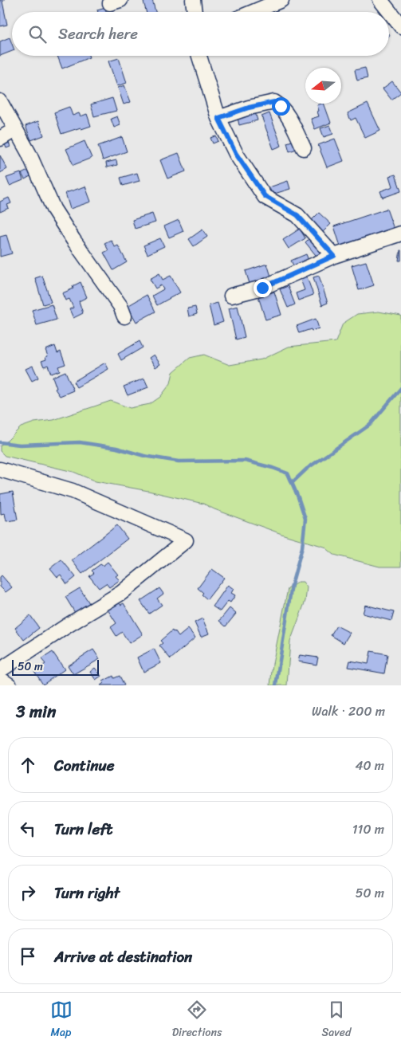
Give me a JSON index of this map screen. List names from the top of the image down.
{
  "scale_bar": "50 m",
  "north": "left",
  "page": {
    "search": "Search here",
    "scale": "50 m",
    "heading": ["3 min", "Walk · 200 m"],
    "list": [
      ["Continue", "40 m"],
      ["Turn left", "110 m"],
      ["Turn right", "50 m"],
      "Arrive at destination"
    ],
    "nav": ["Map", "Directions", "Saved"]
  }
}
